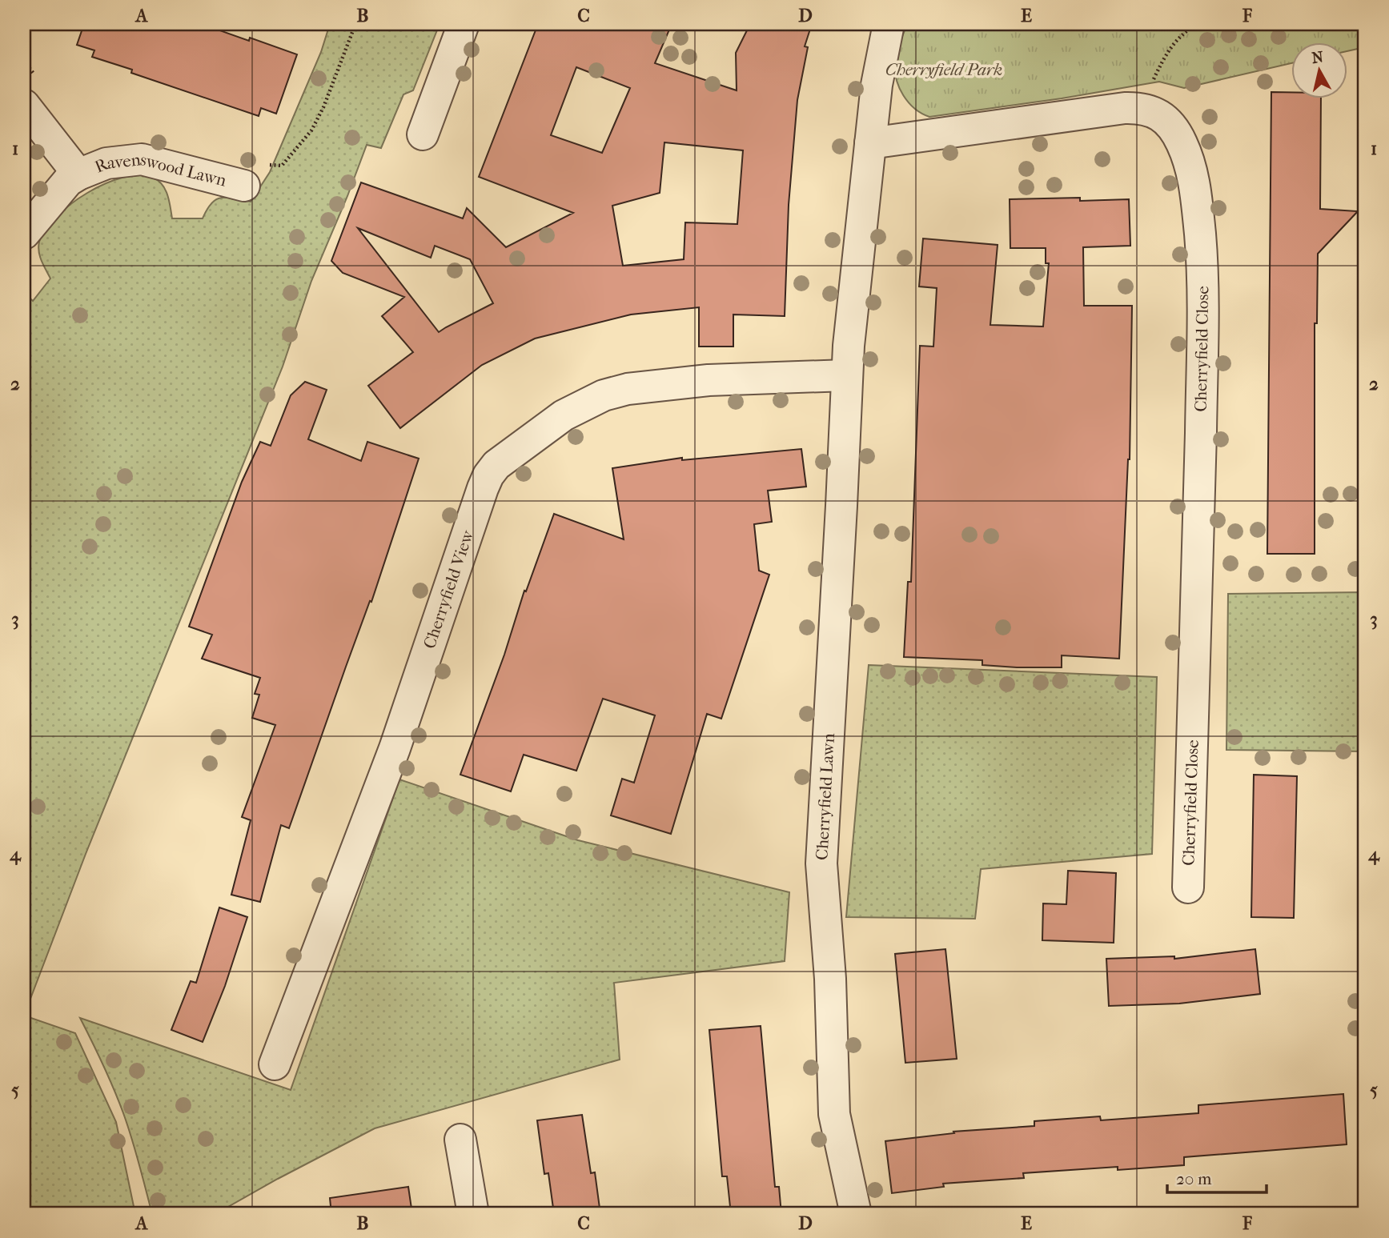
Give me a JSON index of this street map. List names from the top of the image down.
{
  "streets": {
    "street": [
      "Ravenswood Lawn",
      "Cherryfield Close",
      "Cherryfield View",
      "Cherryfield Lawn"
    ]
  },
  "crossings": [
    ["Cherryfield View", "Cherryfield Lawn"]
  ],
  "parks": ["Cherryfield Park"],
  "scale_bar": "20 m",
  "north": "top",
  "grid": {
    "columns": [
      "A",
      "B",
      "C",
      "D",
      "E",
      "F"
    ],
    "rows": [
      "1",
      "2",
      "3",
      "4",
      "5"
    ]
  }
}
